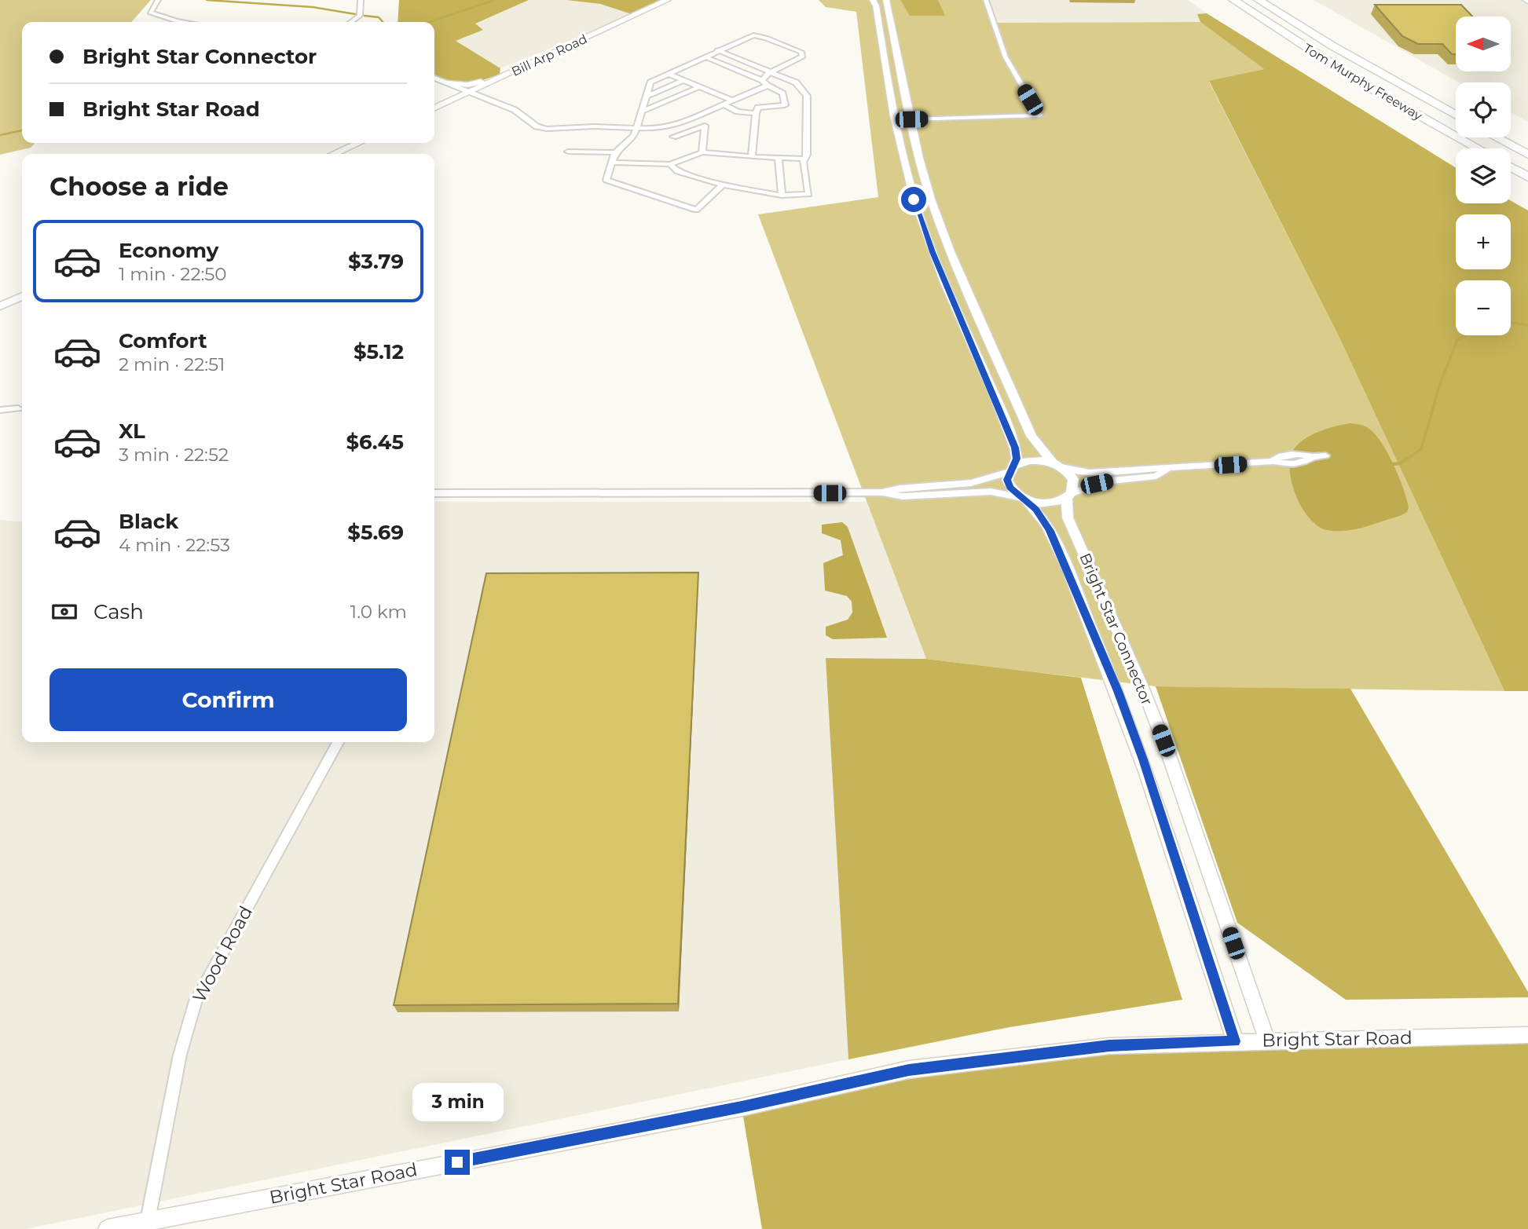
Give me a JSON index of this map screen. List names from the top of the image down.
{
  "streets": {
    "highway": ["Tom Murphy Freeway"],
    "main road": ["Bill Arp Road"],
    "street": ["Bright Star Connector", "Wood Road", "Bright Star Road"]
  },
  "crossings": [
    ["Bright Star Connector", "Bright Star Road"],
    ["Wood Road", "Bright Star Road"]
  ],
  "north": "left",
  "page": {
    "map_buttons": ["+", "−"],
    "banner": ["Bright Star Connector", "Bright Star Road"],
    "heading": "Choose a ride",
    "list": [
      {
        "name": "Economy",
        "note": "1 min · 22:50",
        "value": "$3.79"
      },
      {
        "name": "Comfort",
        "note": "2 min · 22:51",
        "value": "$5.12"
      },
      {
        "name": "XL",
        "note": "3 min · 22:52",
        "value": "$6.45"
      },
      {
        "name": "Black",
        "note": "4 min · 22:53",
        "value": "$5.69"
      }
    ],
    "pay": ["Cash", "1.0 km"],
    "buttons": "Confirm",
    "bubble": "3 min"
  }
}
